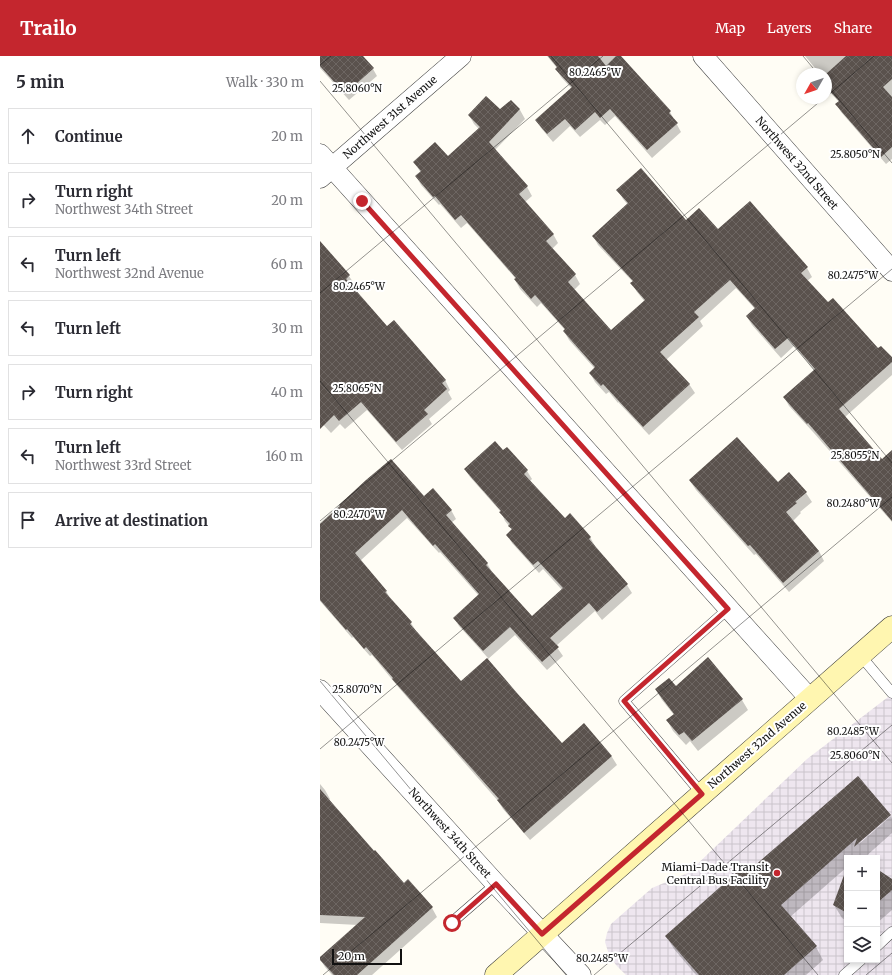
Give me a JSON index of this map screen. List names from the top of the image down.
{
  "streets": {
    "main road": ["Northwest 32nd Avenue"],
    "street": ["Northwest 31st Avenue", "Northwest 32nd Street", "Northwest 34th Street"]
  },
  "crossings": [
    ["Northwest 32nd Avenue", "Northwest 34th Street"]
  ],
  "places": ["Miami-Dade Transit Central Bus Facility"],
  "scale_bar": "20 m",
  "north": "bottom left",
  "page": {
    "header": "Trailo",
    "nav": ["Map", "Layers", "Share"],
    "heading": ["5 min", "Walk · 330 m"],
    "list": [
      ["Continue", "20 m"],
      ["Turn right", "Northwest 34th Street", "20 m"],
      ["Turn left", "Northwest 32nd Avenue", "60 m"],
      ["Turn left", "30 m"],
      ["Turn right", "40 m"],
      ["Turn left", "Northwest 33rd Street", "160 m"],
      "Arrive at destination"
    ],
    "map_buttons": ["+", "−"],
    "scale": "20 m"
  },
  "coordinates": [
    "80.2465°W",
    "25.8060°N",
    "25.8050°N",
    "80.2475°W",
    "25.8065°N",
    "25.8055°N",
    "80.2480°W",
    "80.2470°W",
    "25.8070°N",
    "80.2485°W"
  ]
}
